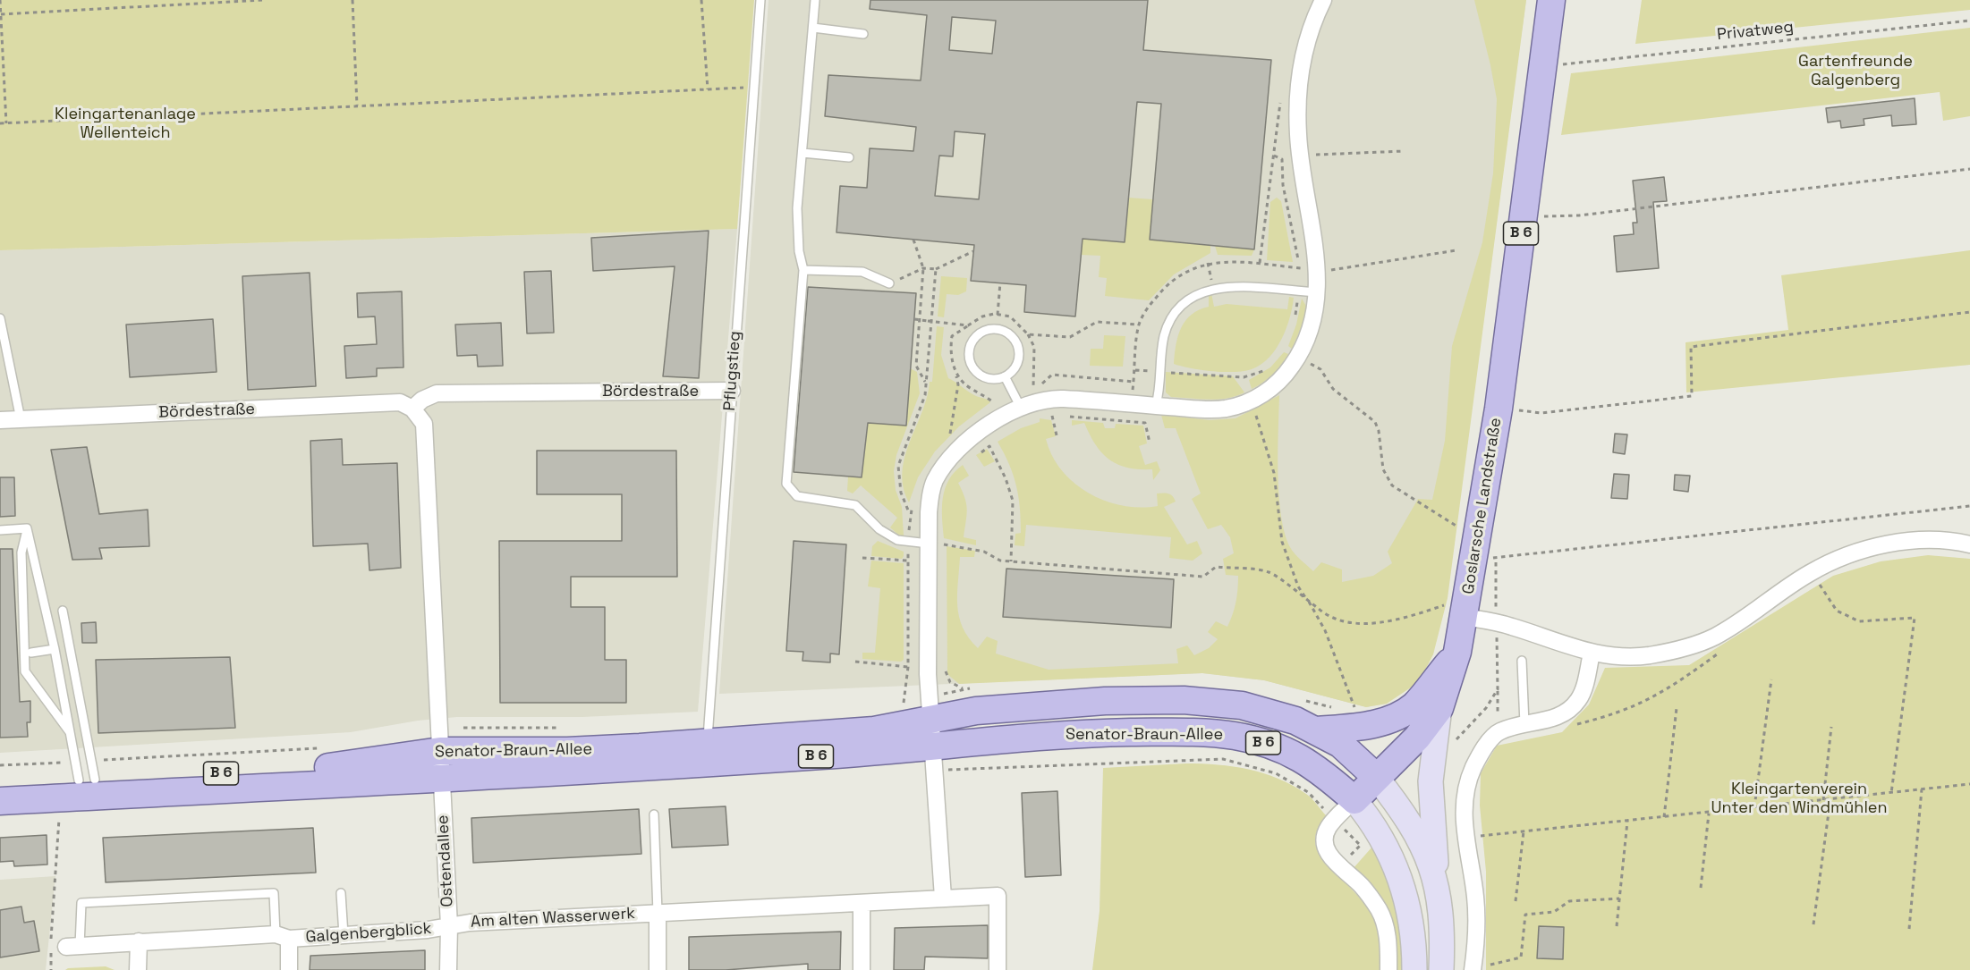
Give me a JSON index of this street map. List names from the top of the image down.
{
  "streets": {
    "main road": ["B 6", "Goslarsche Landstraße", "Senator-Braun-Allee"],
    "street": [
      "Bördestraße",
      "Ostendallee",
      "Am alten Wasserwerk",
      "Galgenbergblick"
    ],
    "lane": ["Pflugstieg"],
    "path": ["Privatweg"]
  },
  "crossings": [
    ["Privatweg", "Goslarsche Landstraße"],
    ["B 6", "Goslarsche Landstraße"],
    ["B 6", "Senator-Braun-Allee"],
    ["Pflugstieg", "Bördestraße"],
    ["Pflugstieg", "Senator-Braun-Allee"],
    ["Goslarsche Landstraße", "Senator-Braun-Allee"],
    ["Senator-Braun-Allee", "Ostendallee"],
    ["Ostendallee", "Am alten Wasserwerk"],
    ["Ostendallee", "Galgenbergblick"],
    ["Am alten Wasserwerk", "Galgenbergblick"]
  ],
  "parks": ["Gartenfreunde Galgenberg", "Kleingartenanlage Wellenteich", "Kleingartenverein Unter den Windmühlen"]
}
